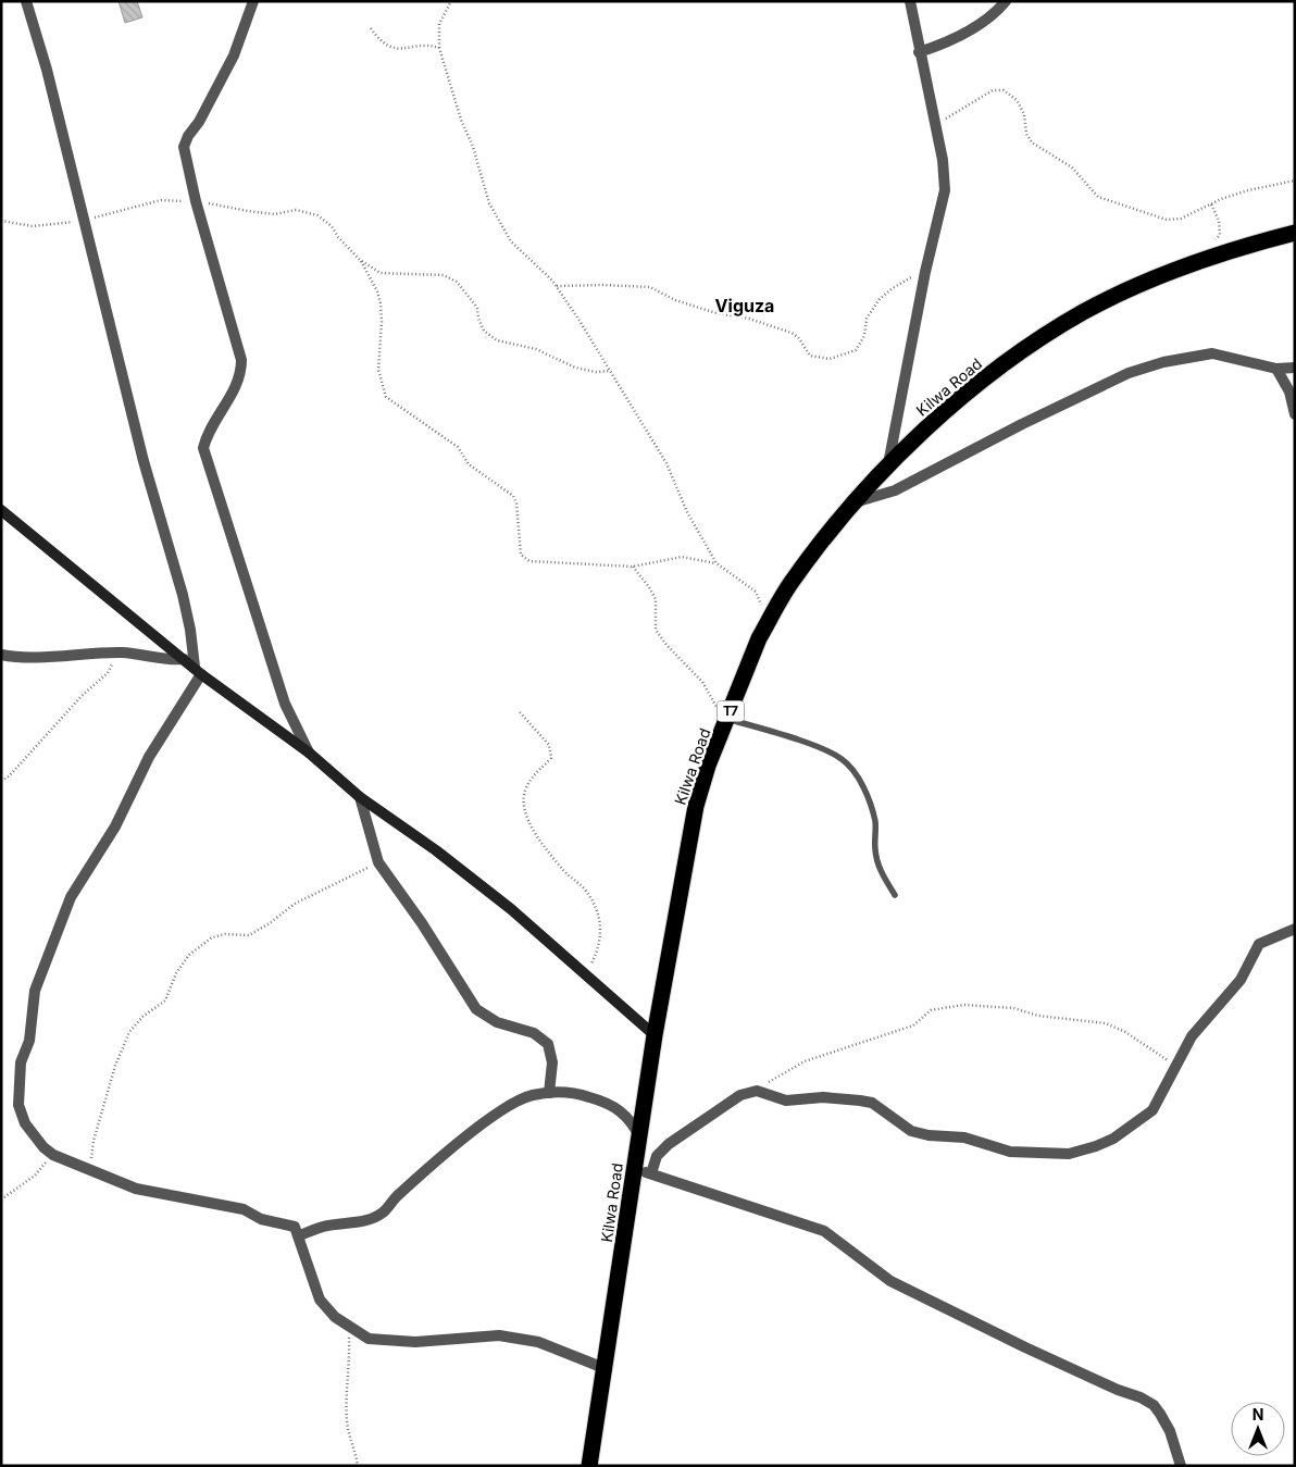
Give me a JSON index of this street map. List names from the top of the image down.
{
  "streets": {
    "highway": ["Kilwa Road", "T7"]
  },
  "districts": ["Viguza"],
  "north": "top"
}
